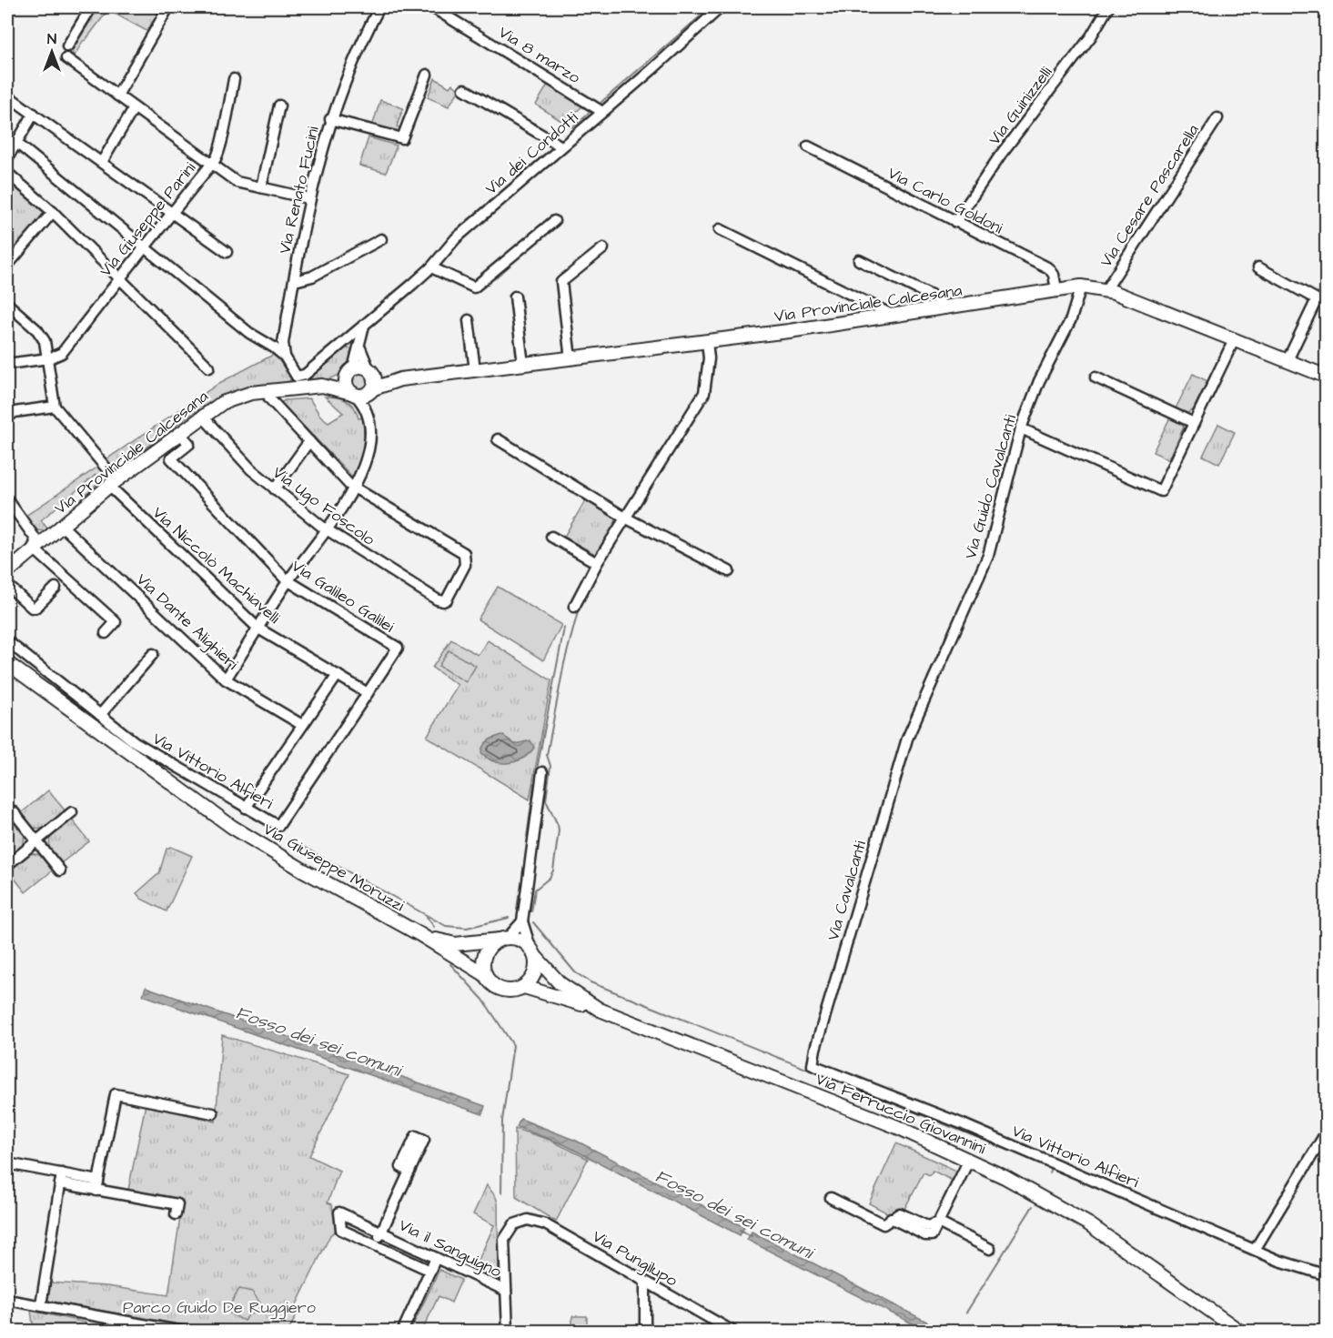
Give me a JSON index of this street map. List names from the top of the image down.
{
  "streets": {
    "main road": ["Via Provinciale Calcesana", "Via Giuseppe Moruzzi", "Via Ferruccio Giovannini"],
    "street": [
      "Via 8 marzo",
      "Via Guinizzelli",
      "Via dei Condotti",
      "Via Renato Fucini",
      "Via Cesare Pascarella",
      "Via Carlo Goldoni",
      "Via Giuseppe Parini",
      "Via Guido Cavalcanti",
      "Via Ugo Foscolo",
      "Via Niccolò Machiavelli",
      "Via Galileo Galilei",
      "Via Dante Alighieri",
      "Via Vittorio Alfieri",
      "Via Cavalcanti",
      "Via il Sanguigno",
      "Via Pungilupo"
    ]
  },
  "crossings": [
    ["Via 8 marzo", "Via dei Condotti"],
    ["Via Guinizzelli", "Via Carlo Goldoni"],
    ["Via dei Condotti", "Via Renato Fucini"],
    ["Via Cesare Pascarella", "Via Provinciale Calcesana"],
    ["Via Carlo Goldoni", "Via Provinciale Calcesana"],
    ["Via Provinciale Calcesana", "Via Guido Cavalcanti"],
    ["Via Provinciale Calcesana", "Via Ugo Foscolo"],
    ["Via Provinciale Calcesana", "Via Niccolò Machiavelli"],
    ["Via Provinciale Calcesana", "Via Galileo Galilei"],
    ["Via Provinciale Calcesana", "Via Dante Alighieri"],
    ["Via Guido Cavalcanti", "Via Cavalcanti"],
    ["Via Galileo Galilei", "Via Vittorio Alfieri"],
    ["Via Vittorio Alfieri", "Via Cavalcanti"],
    ["Via Giuseppe Moruzzi", "Via Ferruccio Giovannini"],
    ["Via il Sanguigno", "Via Pungilupo"]
  ],
  "water": ["Fosso dei sei comuni"],
  "parks": ["Parco Guido De Ruggiero"],
  "north": "top"
}
